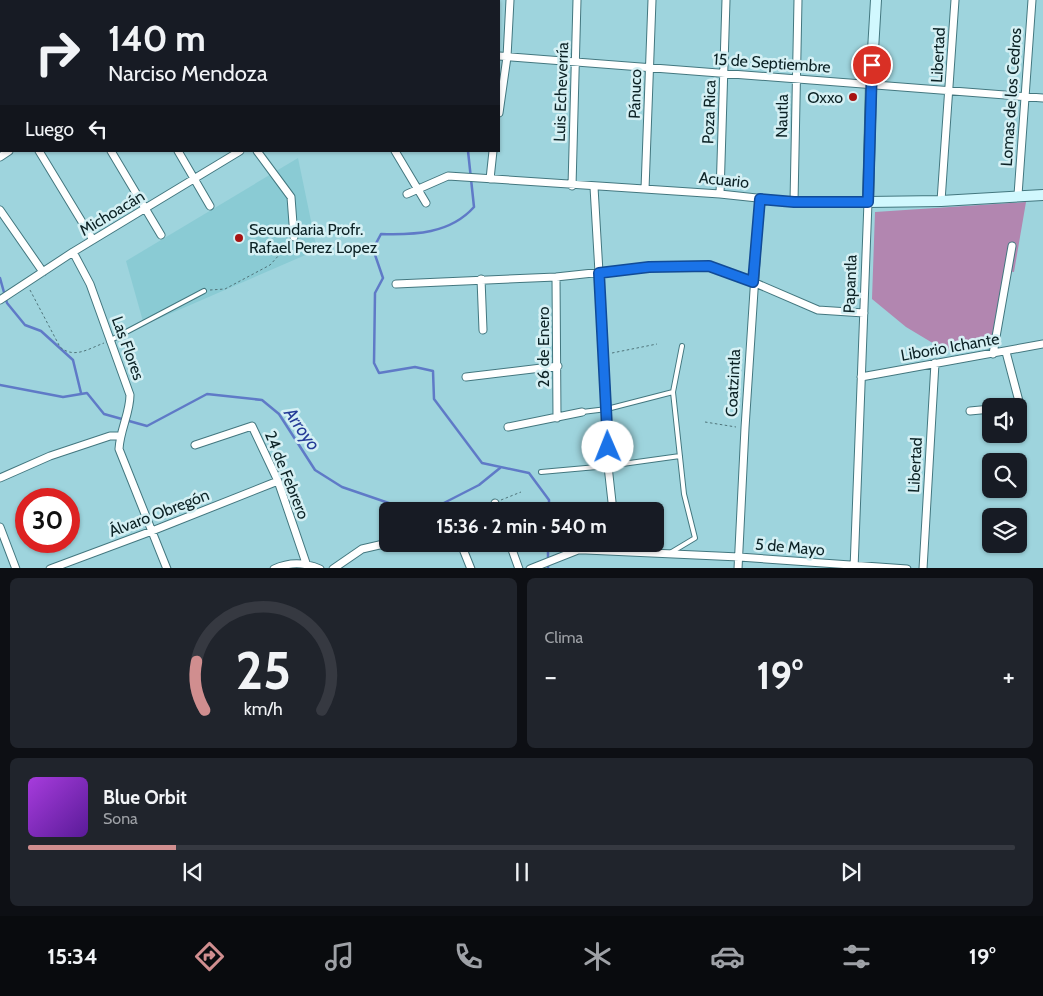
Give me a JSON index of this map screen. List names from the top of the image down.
{
  "streets": {
    "street": [
      "Libertad",
      "15 de Septiembre",
      "Luis Echeverría",
      "Pánuco",
      "Lomas de los Cedros",
      "Poza Rica",
      "Nautla",
      "Acuario",
      "Michoacán",
      "Papantla",
      "26 de Enero",
      "Liborio Ichante",
      "Las Flores",
      "Coatzintla",
      "24 de Febrero",
      "Álvaro Obregón",
      "5 de Mayo"
    ]
  },
  "crossings": [
    ["Libertad", "15 de Septiembre"],
    ["Libertad", "Acuario"],
    ["Libertad", "Liborio Ichante"],
    ["15 de Septiembre", "Luis Echeverría"],
    ["15 de Septiembre", "Pánuco"],
    ["15 de Septiembre", "Lomas de los Cedros"],
    ["15 de Septiembre", "Poza Rica"],
    ["15 de Septiembre", "Nautla"],
    ["15 de Septiembre", "Papantla"],
    ["Luis Echeverría", "Acuario"],
    ["Pánuco", "Acuario"],
    ["Lomas de los Cedros", "Acuario"],
    ["Poza Rica", "Acuario"],
    ["Nautla", "Acuario"],
    ["Acuario", "Papantla"],
    ["Acuario", "Coatzintla"],
    ["Michoacán", "Las Flores"],
    ["Papantla", "Liborio Ichante"],
    ["Papantla", "5 de Mayo"],
    ["Las Flores", "Álvaro Obregón"],
    ["Coatzintla", "5 de Mayo"],
    ["24 de Febrero", "Álvaro Obregón"]
  ],
  "water": ["Arroyo"],
  "places": ["Oxxo", "Secundaria Profr. Rafael Perez Lopez"],
  "page": {
    "turn": ["140 m", "Narciso Mendoza"],
    "then": "Luego",
    "limit": "30",
    "trip": "15:36 · 2 min · 540 m",
    "tile": "Clima",
    "heat": ["−", "19°", "+"],
    "song": ["Blue Orbit", "Sona"],
    "tabs": ["15:34", "19°"],
    "gauge": ["25", "km/h"]
  }
}
